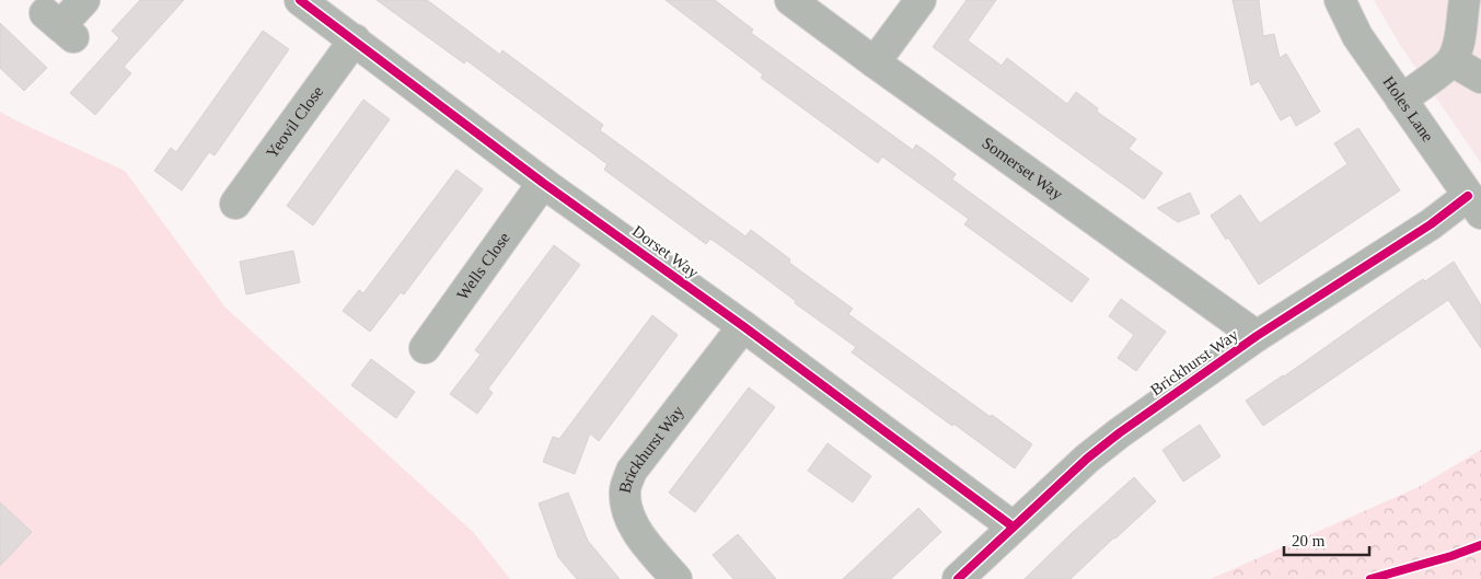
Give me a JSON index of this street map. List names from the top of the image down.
{
  "streets": {
    "street": [
      "Holes Lane",
      "Yeovil Close",
      "Somerset Way",
      "Dorset Way",
      "Wells Close",
      "Brickhurst Way"
    ]
  },
  "crossings": [
    ["Holes Lane", "Brickhurst Way"],
    ["Yeovil Close", "Dorset Way"],
    ["Somerset Way", "Brickhurst Way"],
    ["Dorset Way", "Wells Close"],
    ["Dorset Way", "Brickhurst Way"]
  ],
  "scale_bar": "20 m"
}
